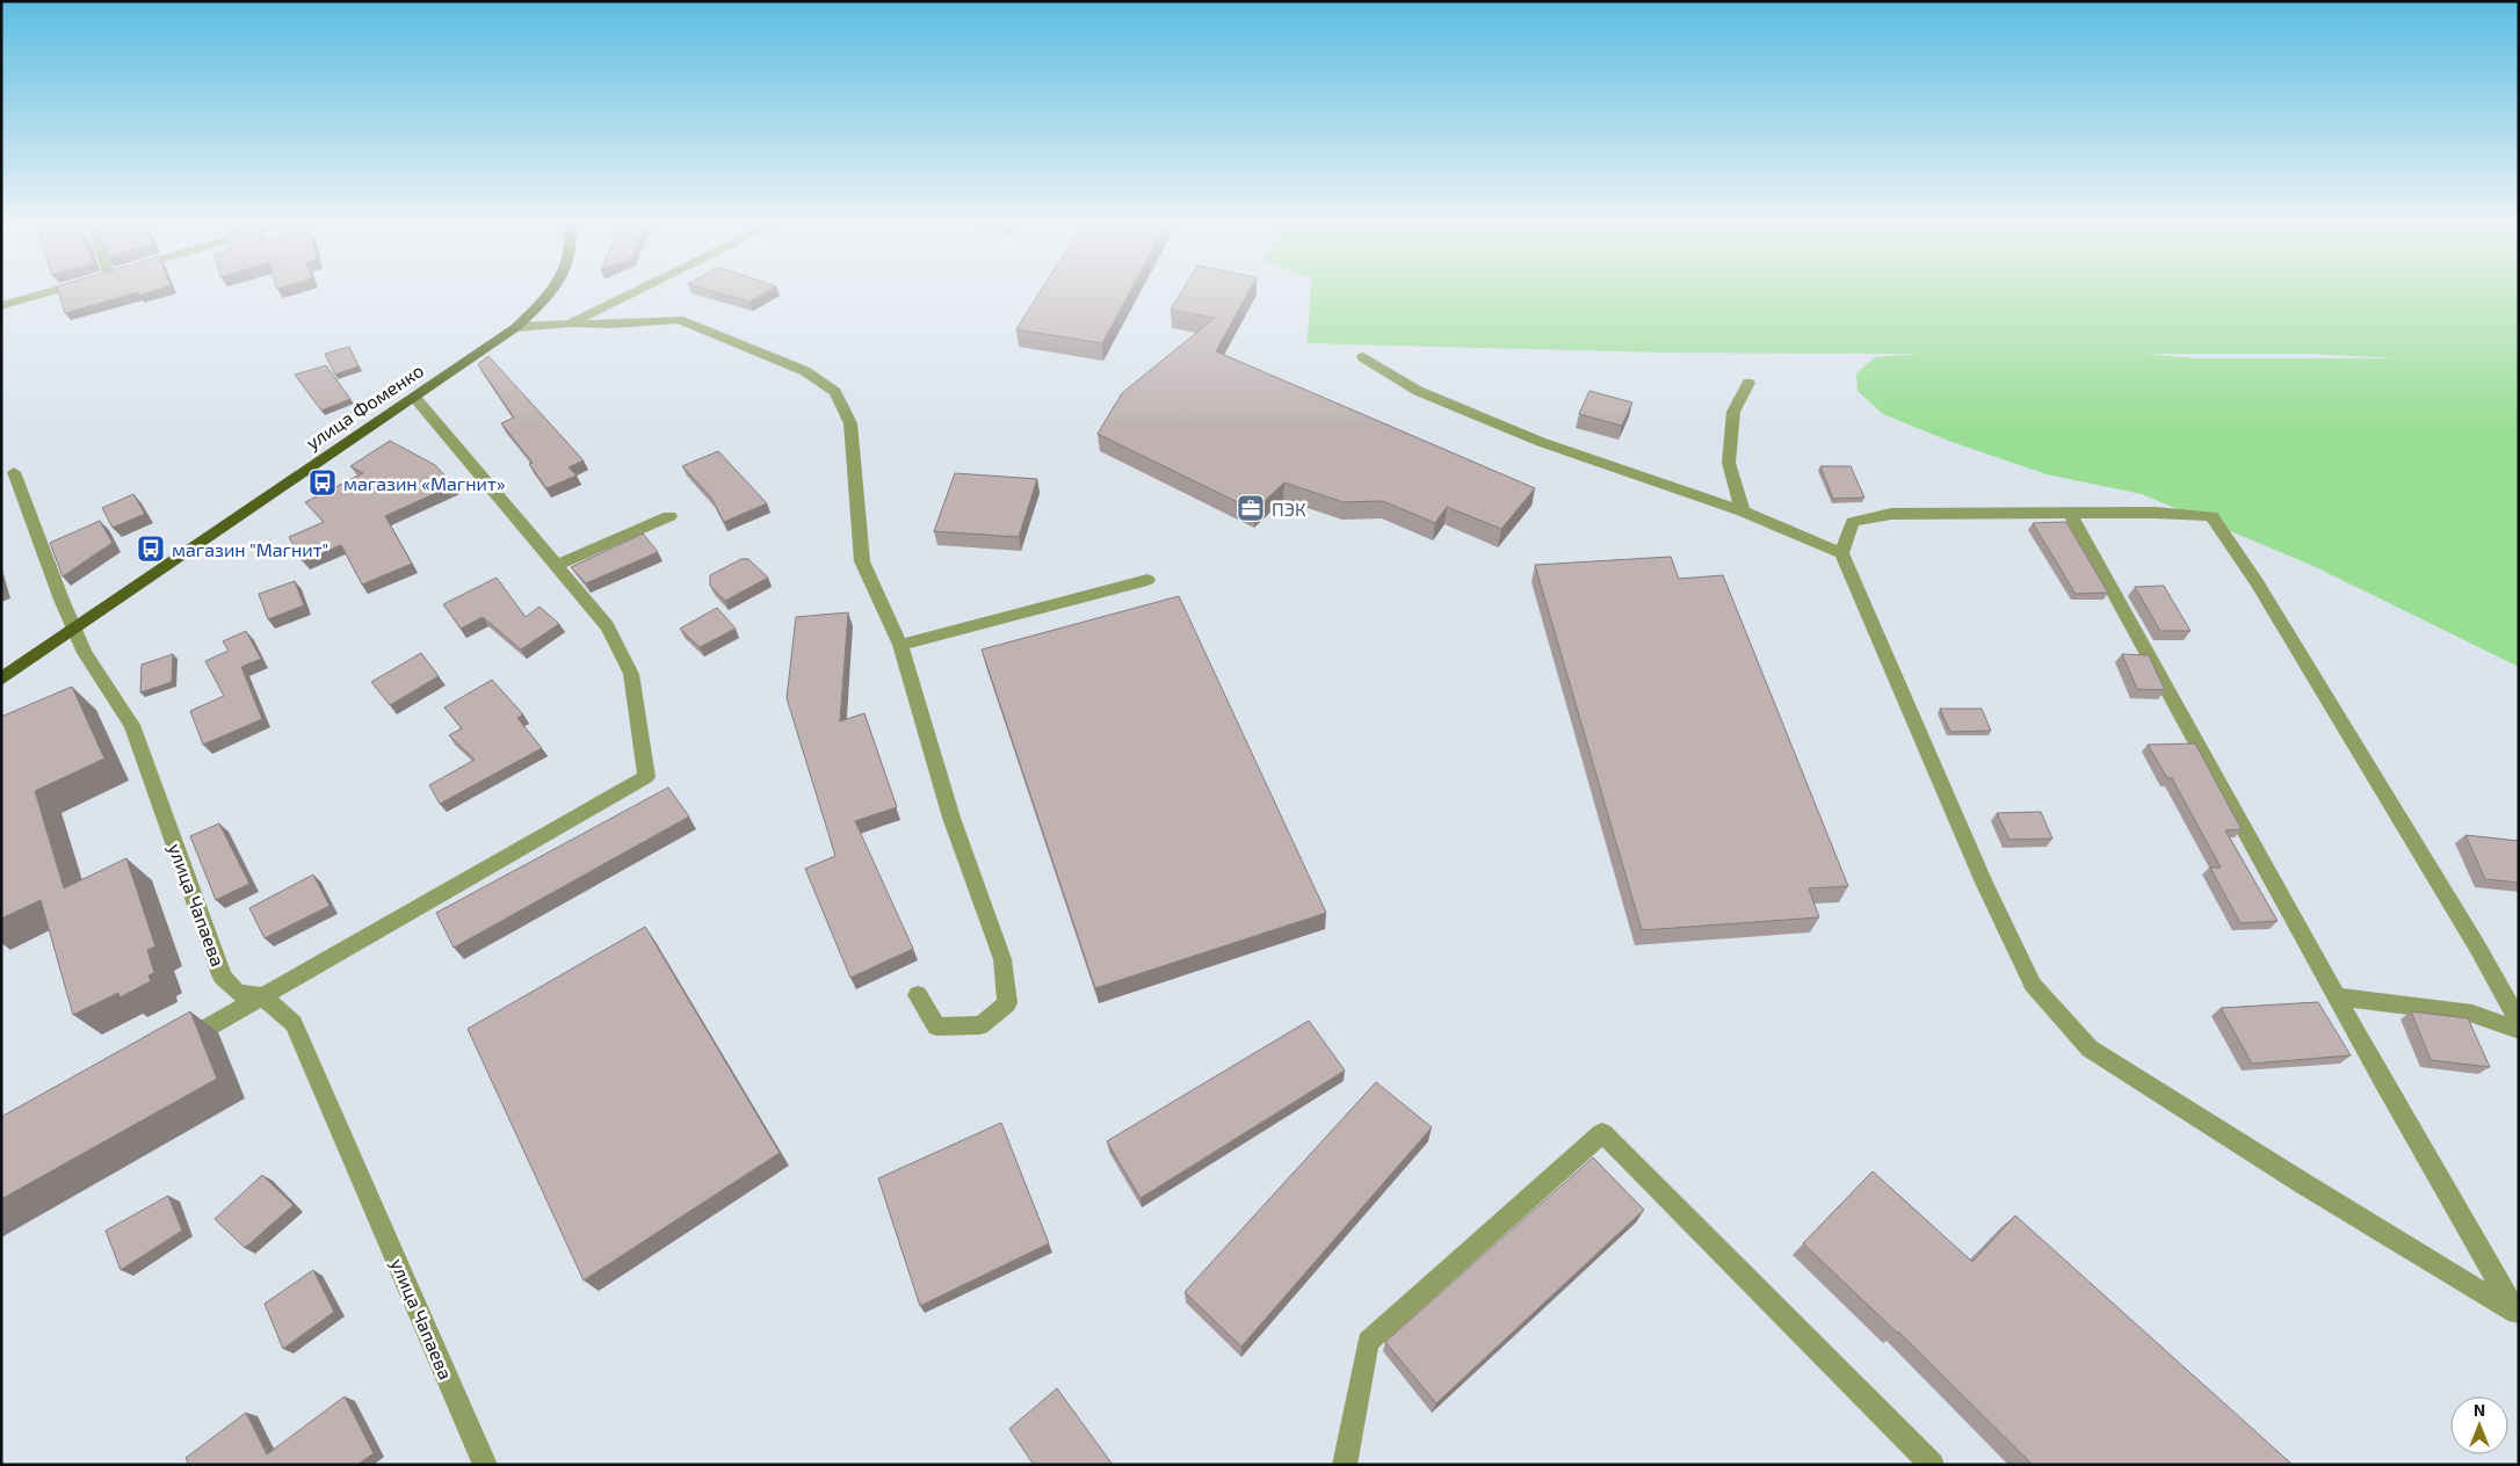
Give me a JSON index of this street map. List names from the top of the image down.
{
  "streets": {
    "main road": ["улица Фоменко"],
    "street": ["улица Чапаева"]
  },
  "crossings": [
    ["улица Фоменко", "улица Чапаева"]
  ],
  "places": {
    "bus stop": ["магазин «Магнит»", "магазин \"Магнит\""],
    "office": ["ПЭК"]
  },
  "north": "top"
}
